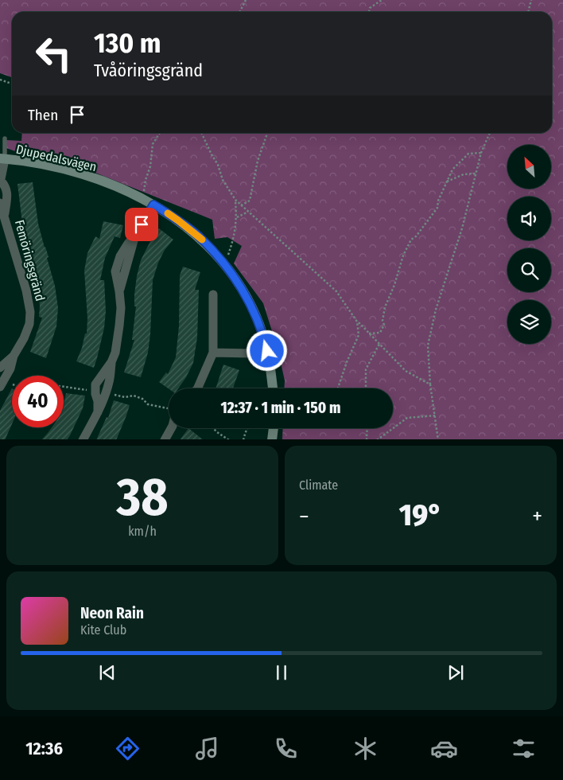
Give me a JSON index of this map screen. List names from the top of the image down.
{
  "streets": {
    "street": ["Djupedalsvägen", "Femöringsgränd"]
  },
  "crossings": [
    ["Djupedalsvägen", "Femöringsgränd"]
  ],
  "north": "top left",
  "page": {
    "turn": ["130 m", "Tvåöringsgränd"],
    "then": "Then",
    "limit": "40",
    "trip": "12:37 · 1 min · 150 m",
    "tile": [
      ["38", "km/h"],
      "Climate"
    ],
    "heat": ["−", "19°", "+"],
    "song": ["Neon Rain", "Kite Club"],
    "tabs": "12:36"
  }
}
